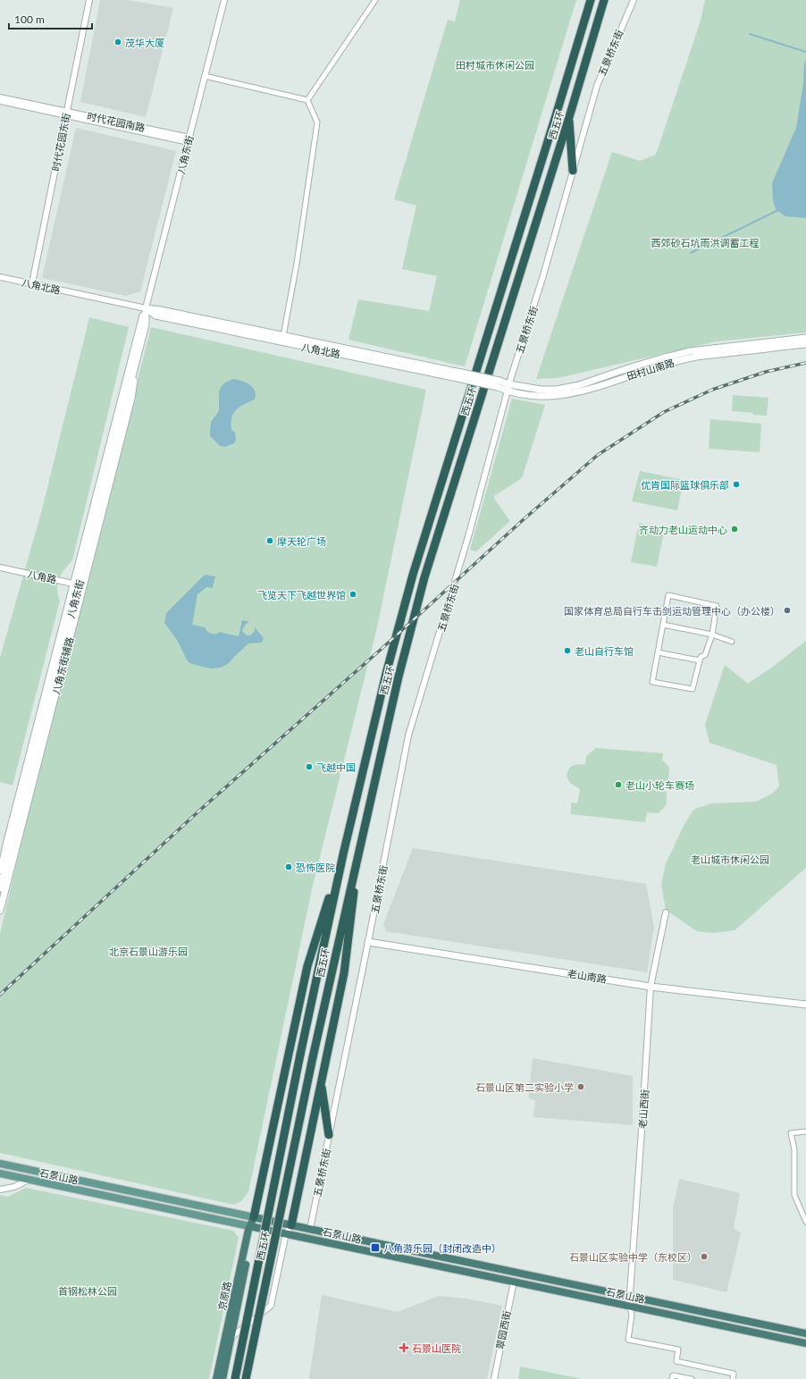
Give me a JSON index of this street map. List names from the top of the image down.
{
  "streets": {
    "highway": ["西五环", "石景山路", "京原路"],
    "main road": [
      "八角东街",
      "八角北路",
      "田村山南路",
      "老山南路"
    ],
    "street": [
      "五景桥东街",
      "时代花园南路",
      "时代花园东街",
      "八角路",
      "老山西街",
      "翠园西街"
    ]
  },
  "crossings": [
    ["五景桥东街", "田村山南路"],
    ["五景桥东街", "老山南路"],
    ["五景桥东街", "石景山路"],
    ["时代花园南路", "时代花园东街"],
    ["时代花园南路", "八角东街"],
    ["时代花园东街", "八角北路"],
    ["八角东街", "八角北路"],
    ["八角东街", "八角路"],
    ["八角北路", "田村山南路"],
    ["老山南路", "老山西街"],
    ["老山西街", "石景山路"],
    ["石景山路", "京原路"],
    ["石景山路", "翠园西街"]
  ],
  "parks": [
    "田村城市休闲公园",
    "西郊砂石坑雨洪调蓄工程",
    "老山城市休闲公园",
    "北京石景山游乐园",
    "首钢松林公园"
  ],
  "places": {
    "other": [
      "茂华大厦",
      "优肯国际篮球俱乐部",
      "齐动力老山运动中心",
      "摩天轮广场",
      "飞览天下飞越世界馆",
      "国家体育总局自行车击剑运动管理中心（办公楼）",
      "老山自行车馆",
      "飞越中国",
      "老山小轮车赛场",
      "恐怖医院",
      "石景山区第二实验小学",
      "石景山区实验中学（东校区）"
    ],
    "transit": ["八角游乐园（封闭改造中）"],
    "health": ["石景山医院"]
  },
  "scale_bar": "100 m"
}
